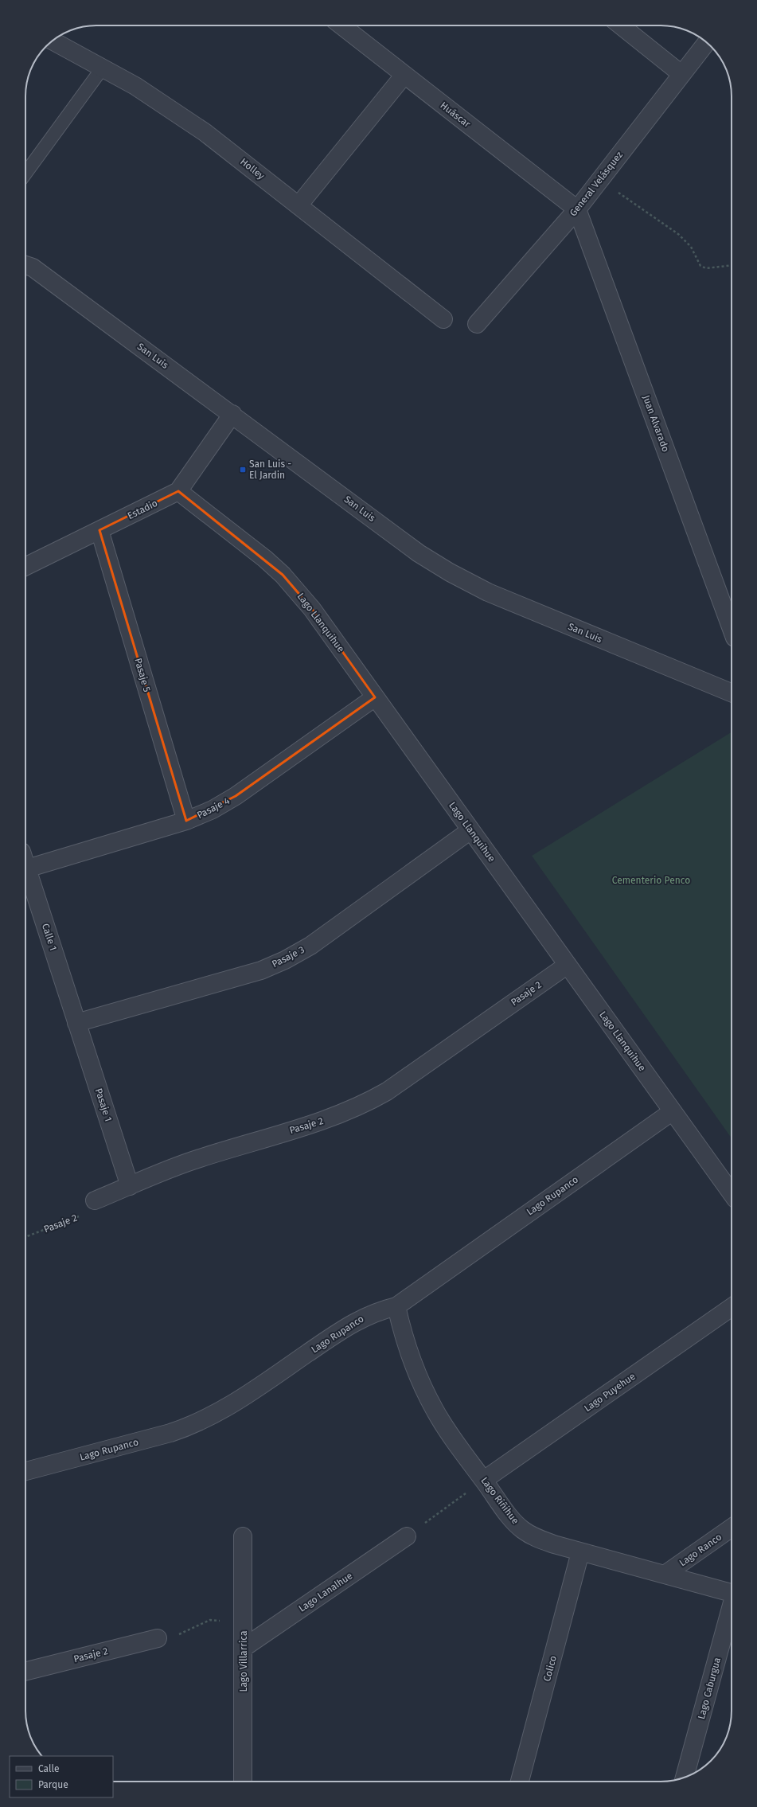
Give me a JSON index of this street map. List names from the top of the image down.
{
  "streets": {
    "street": [
      "Huáscar",
      "Holley",
      "General Velásquez",
      "San Luis",
      "Juan Alvarado",
      "Estadio",
      "Lago Llanquihue",
      "Pasaje 5",
      "Pasaje 4",
      "Calle 1",
      "Pasaje 3",
      "Pasaje 2",
      "Pasaje 1",
      "Lago Rupanco",
      "Lago Puyehue",
      "Lago Riñihue",
      "Lago Ranco",
      "Lago Lanalhue",
      "Lago Villarrica",
      "Colico",
      "Lago Caburgua"
    ]
  },
  "crossings": [
    ["Huáscar", "General Velásquez"],
    ["Huáscar", "Juan Alvarado"],
    ["General Velásquez", "Juan Alvarado"],
    ["San Luis", "Estadio"],
    ["Estadio", "Lago Llanquihue"],
    ["Estadio", "Pasaje 5"],
    ["Lago Llanquihue", "Pasaje 4"],
    ["Lago Llanquihue", "Pasaje 3"],
    ["Lago Llanquihue", "Pasaje 2"],
    ["Lago Llanquihue", "Lago Rupanco"],
    ["Pasaje 5", "Pasaje 4"],
    ["Pasaje 4", "Calle 1"],
    ["Calle 1", "Pasaje 3"],
    ["Calle 1", "Pasaje 1"],
    ["Pasaje 3", "Pasaje 1"],
    ["Pasaje 2", "Pasaje 1"],
    ["Lago Rupanco", "Lago Riñihue"],
    ["Lago Puyehue", "Lago Riñihue"],
    ["Lago Riñihue", "Lago Ranco"],
    ["Lago Riñihue", "Colico"],
    ["Lago Lanalhue", "Lago Villarrica"]
  ],
  "parks": ["Cementerio Penco"],
  "places": {
    "transit": ["San Luis - El Jardin"]
  },
  "legend": ["Calle", "Parque"]
}
